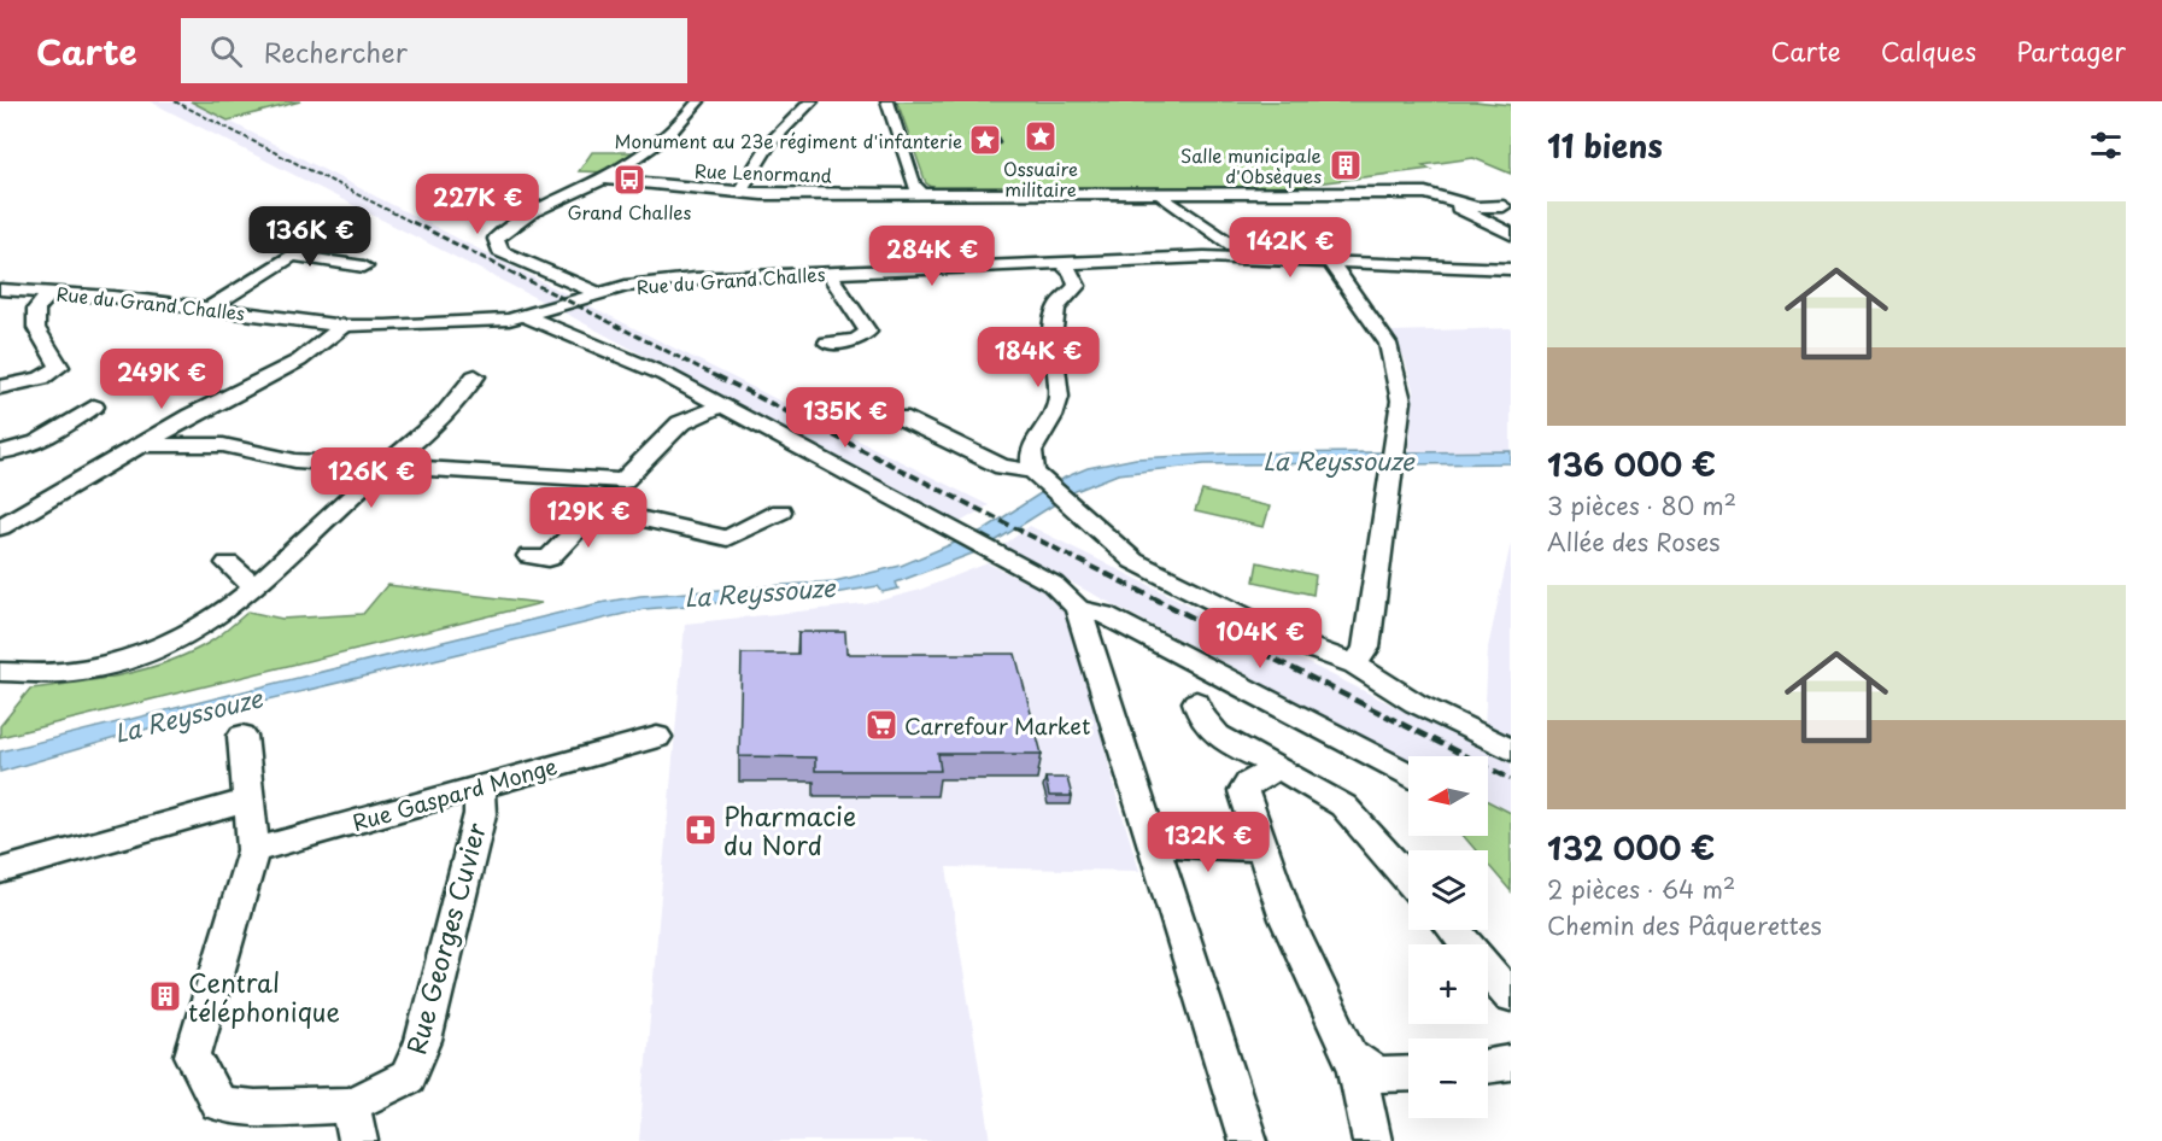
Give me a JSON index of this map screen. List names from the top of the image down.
{
  "streets": {
    "street": [
      "Rue Lenormand",
      "Rue du Grand Challes",
      "Rue Gaspard Monge",
      "Rue Georges Cuvier"
    ]
  },
  "crossings": [
    ["Rue Gaspard Monge", "Rue Georges Cuvier"]
  ],
  "water": ["La Reyssouze"],
  "places": {
    "place": ["Ossuaire militaire", "Monument au 23e régiment d'infanterie"],
    "building": ["Salle municipale d'Obsèques", "Central téléphonique"],
    "bus stop": ["Grand Challes"],
    "supermarket": ["Carrefour Market"],
    "pharmacy": ["Pharmacie du Nord"]
  },
  "north": "left",
  "page": {
    "header": "Carte",
    "search": "Rechercher",
    "nav": ["Carte", "Calques", "Partager"],
    "heading": "11 biens",
    "price": [
      "227K €",
      "136K €",
      "142K €",
      "284K €",
      "184K €",
      "249K €",
      "135K €",
      "126K €",
      "129K €",
      "104K €",
      "132K €"
    ],
    "list": [
      {
        "name": "136 000 €",
        "note": "3 pièces · 80 m² · Allée des Roses"
      },
      {
        "name": "132 000 €",
        "note": "2 pièces · 64 m² · Chemin des Pâquerettes"
      }
    ],
    "map_buttons": ["+", "−"]
  }
}
